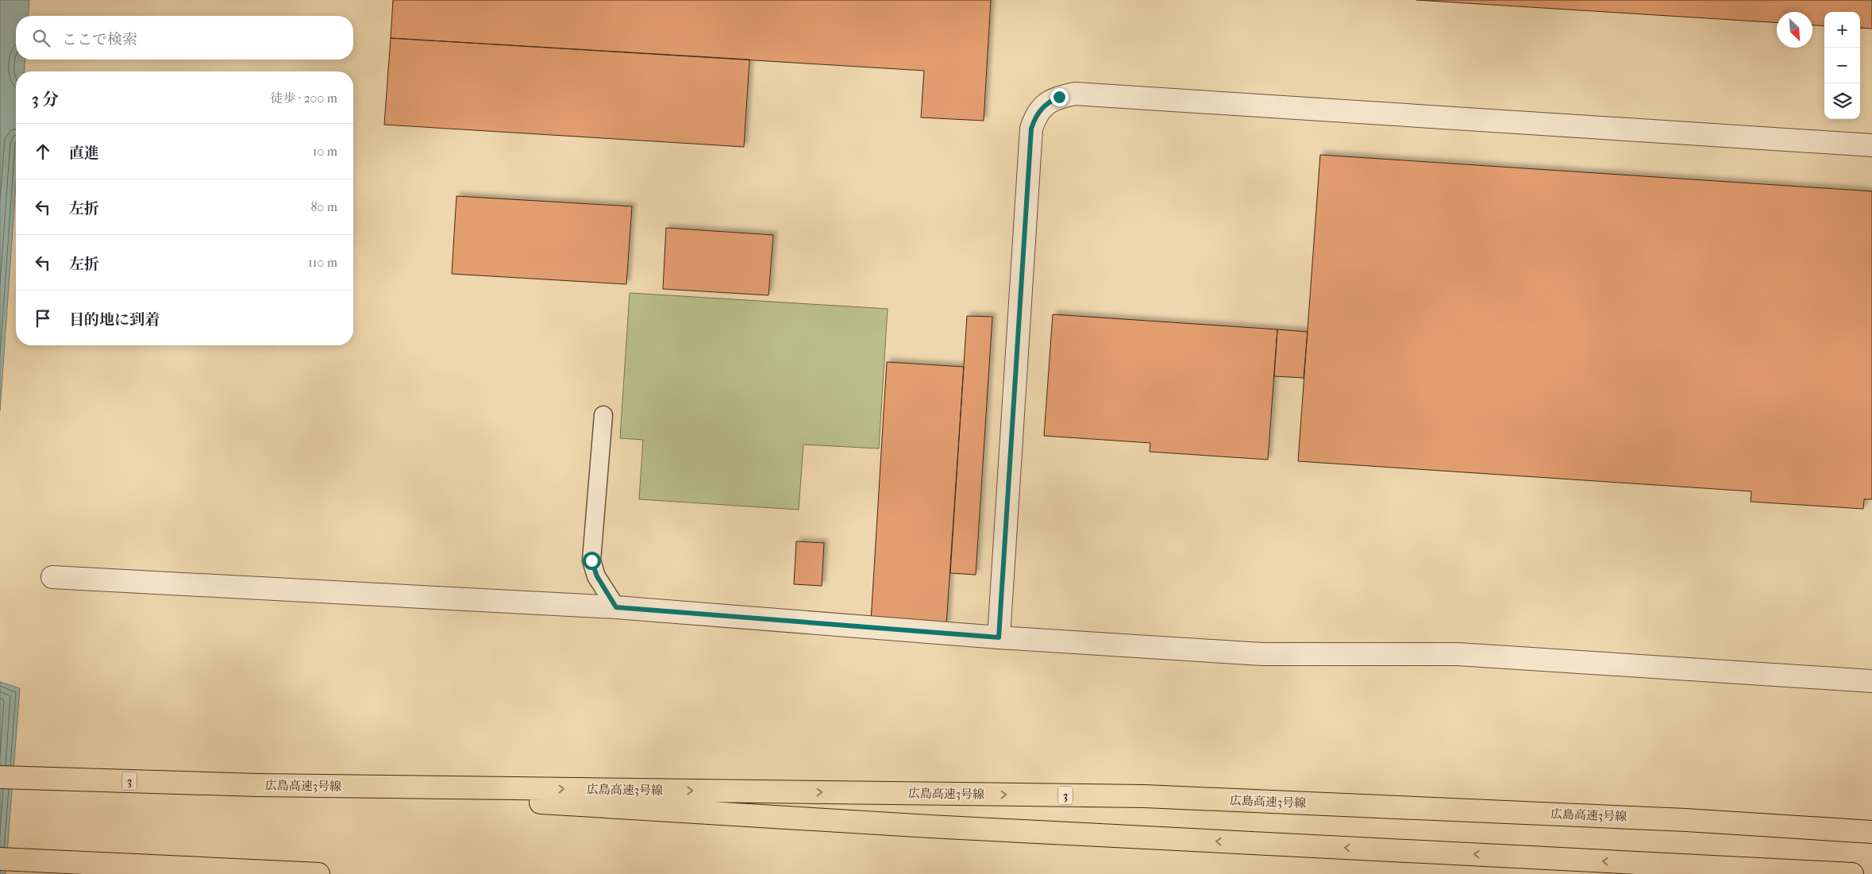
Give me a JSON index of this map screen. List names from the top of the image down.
{
  "streets": {
    "highway": ["3", "広島高速3号線"]
  },
  "crossings": [
    ["3", "広島高速3号線"]
  ],
  "north": "bottom right",
  "page": {
    "map_buttons": ["+", "−"],
    "search": "ここで検索",
    "heading": ["3 分", "徒歩 · 200 m"],
    "list": [
      ["直進", "10 m"],
      ["左折", "80 m"],
      ["左折", "110 m"],
      "目的地に到着"
    ]
  }
}
